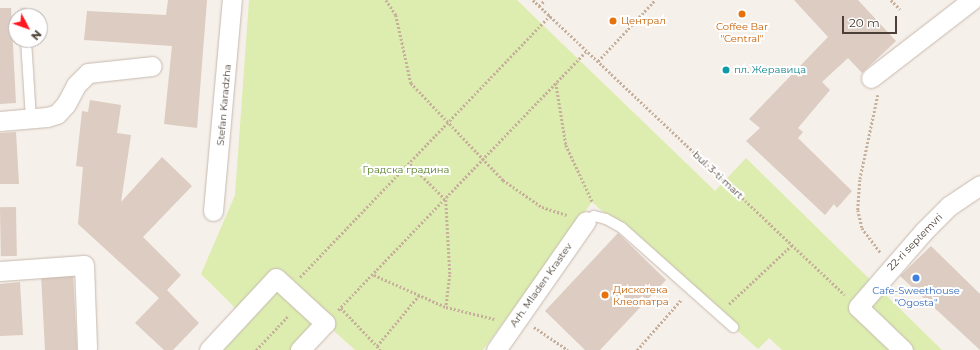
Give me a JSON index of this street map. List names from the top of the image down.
{
  "streets": {
    "street": ["Stefan Karadzha", "22-ri septemvri", "Arh. Mladen Krastev"],
    "path": ["bul. 3-ti mart"]
  },
  "crossings": [
    ["bul. 3-ti mart", "22-ri septemvri"]
  ],
  "parks": ["Градска градина"],
  "places": [
    "Coffee Bar \"Central\"",
    "Централ",
    "пл. Жеравица",
    "Cafe-Sweethouse \"Ogosta\"",
    "Дискотека Клеопатра"
  ],
  "scale_bar": "20 m",
  "north": "bottom right"
}
